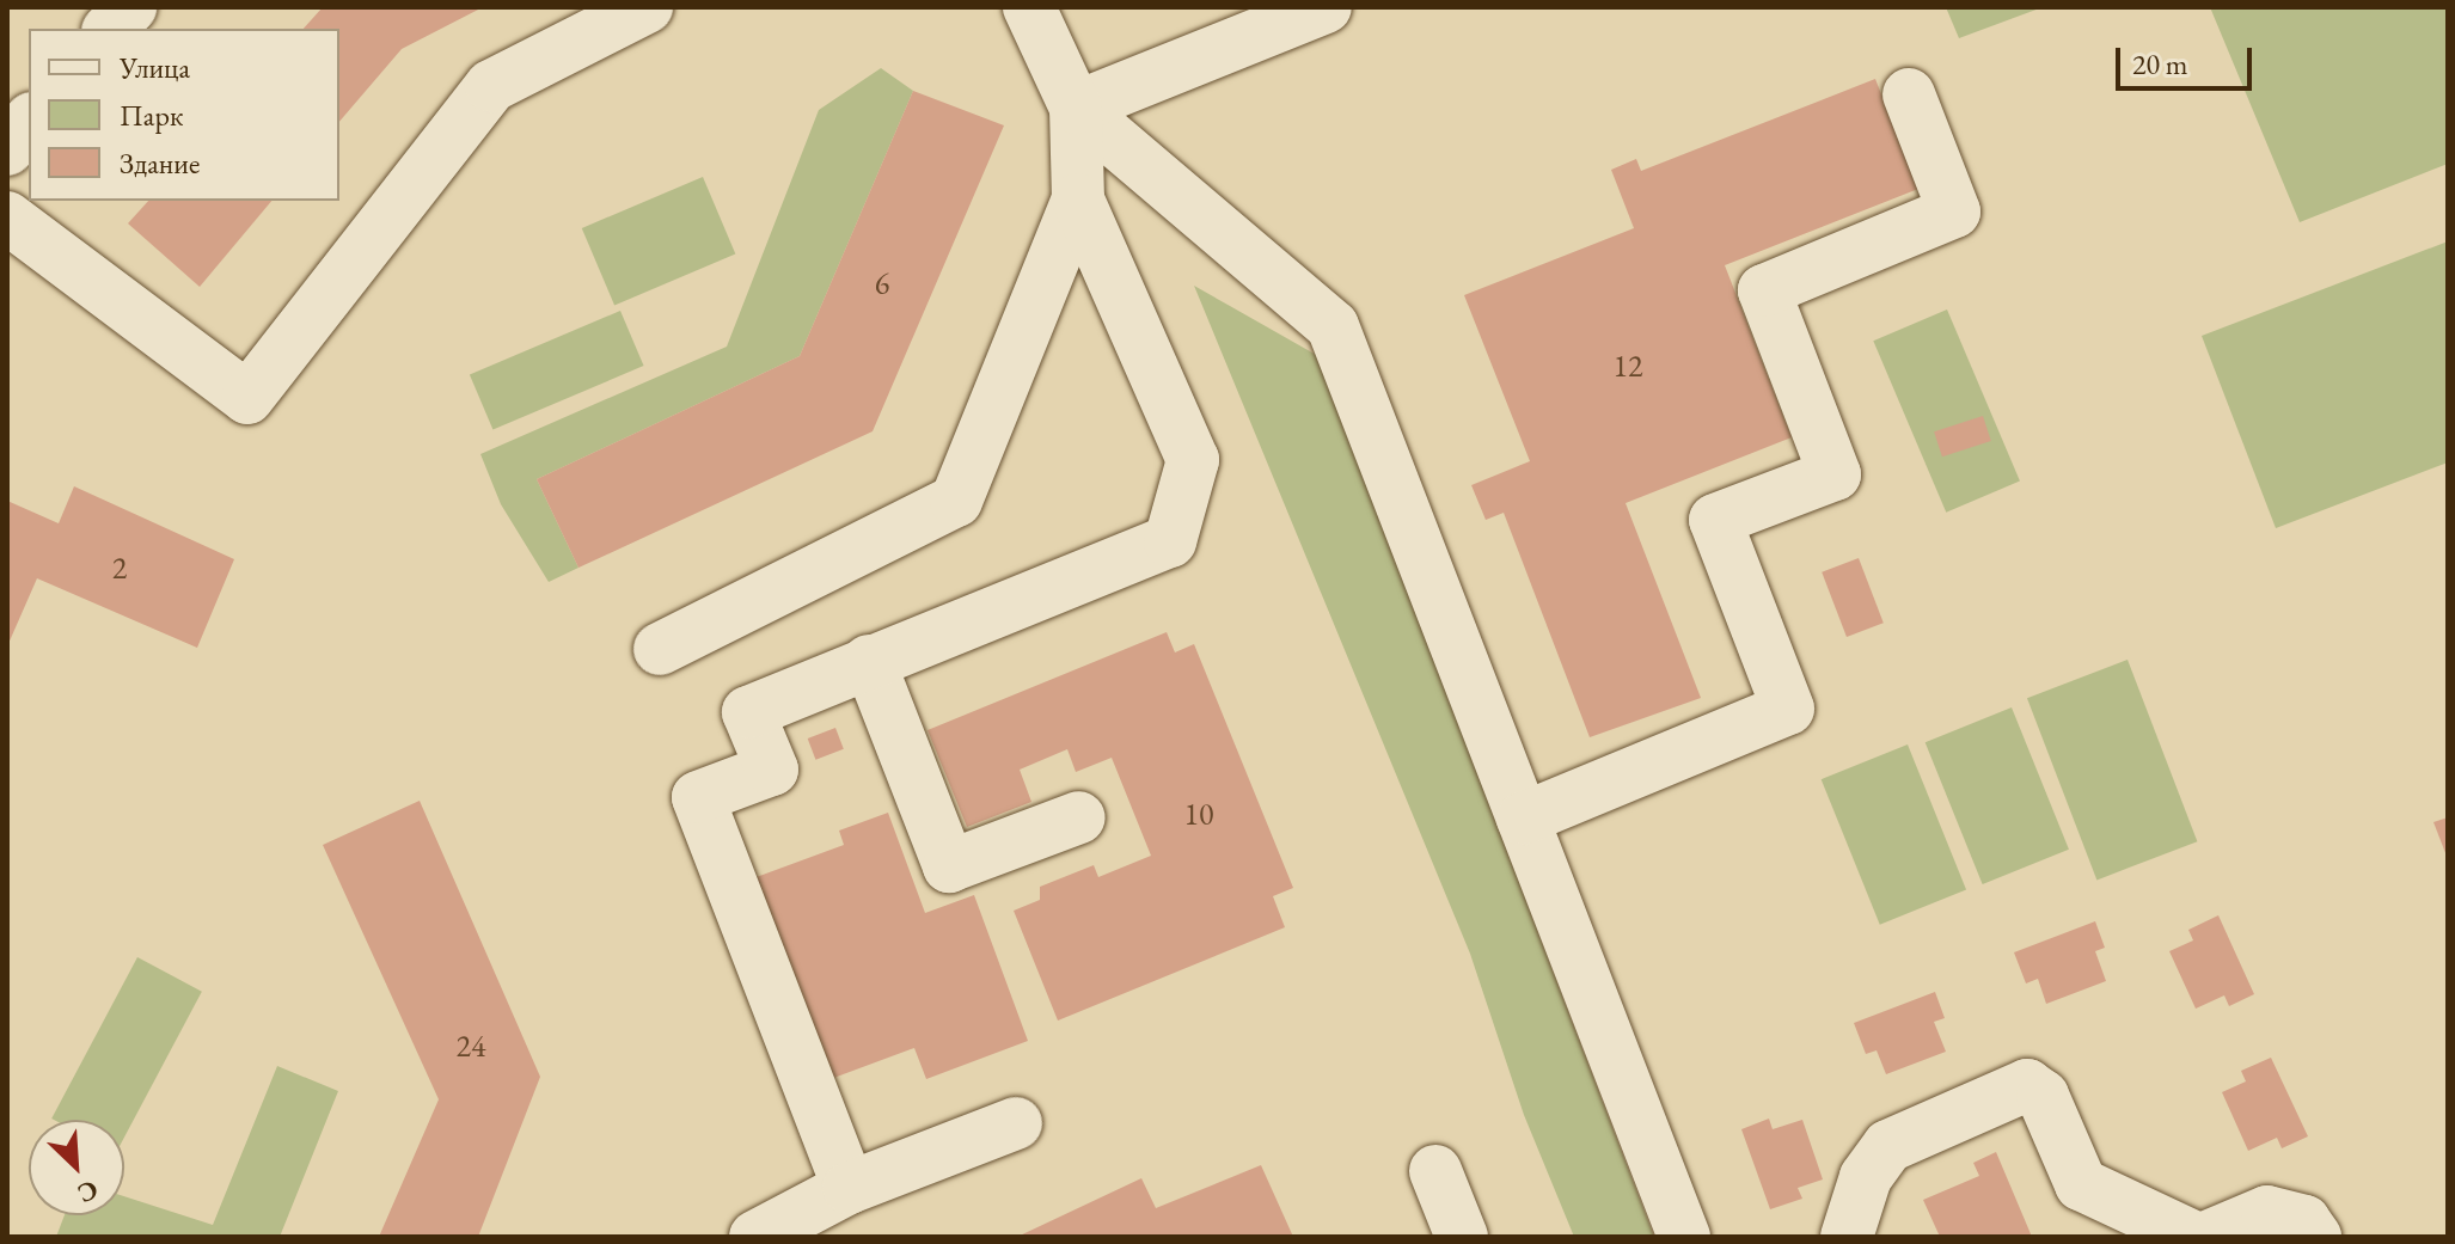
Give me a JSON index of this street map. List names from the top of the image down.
{
  "house_numbers": [
    "6",
    "12",
    "2",
    "10",
    "24"
  ],
  "legend": ["Улица", "Парк", "Здание"],
  "scale_bar": "20 m",
  "north": "bottom right"
}
